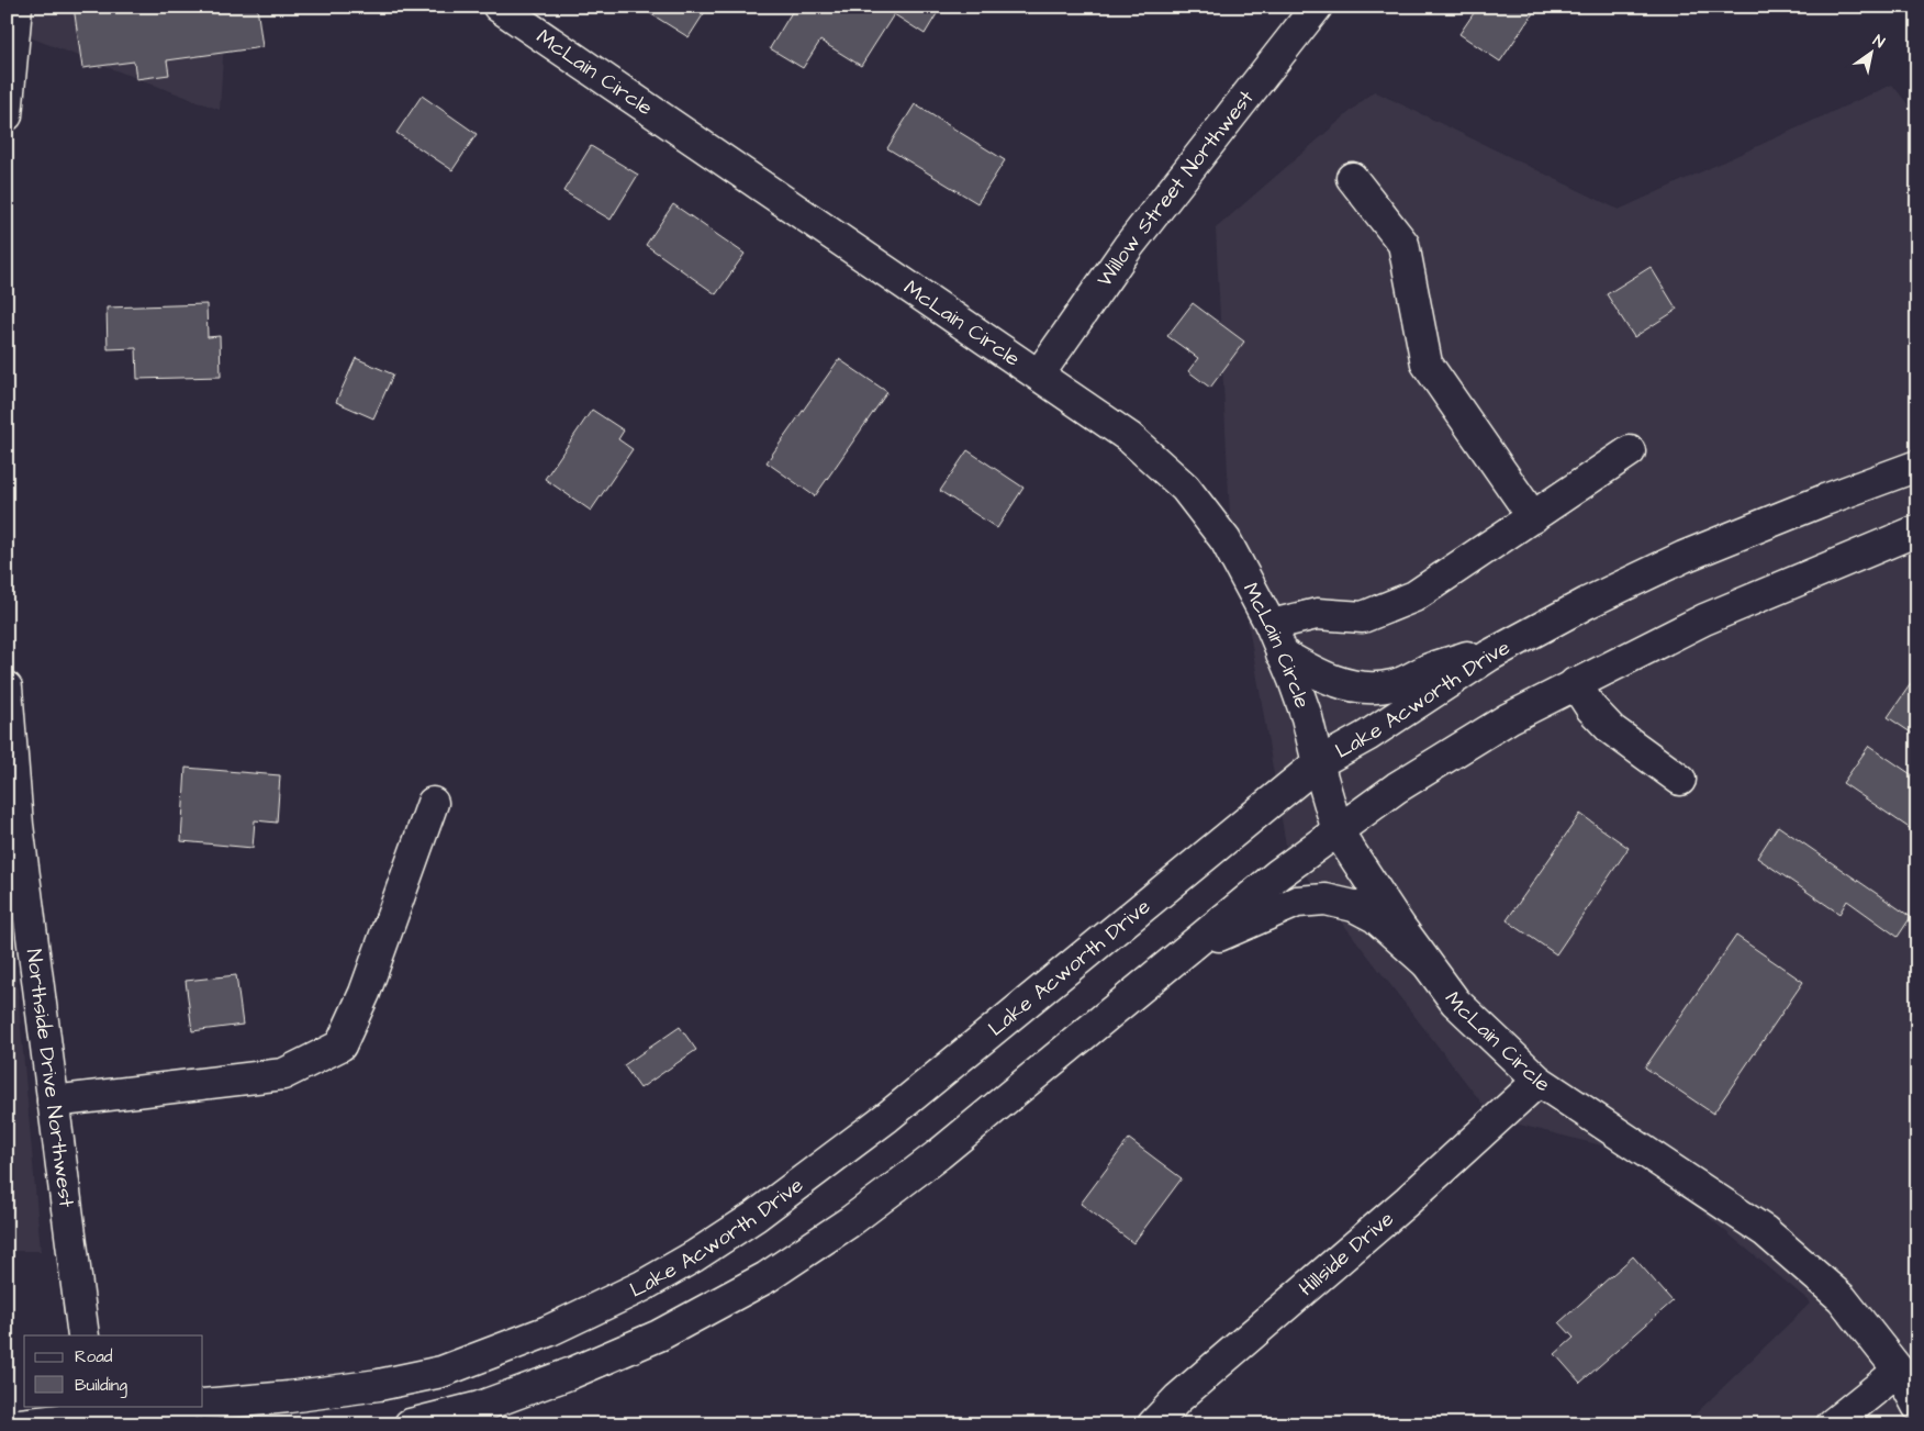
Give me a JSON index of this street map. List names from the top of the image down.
{
  "streets": {
    "main road": [
      "McLain Circle",
      "Willow Street Northwest",
      "Lake Acworth Drive",
      "Northside Drive Northwest",
      "Hillside Drive"
    ]
  },
  "crossings": [
    ["McLain Circle", "Willow Street Northwest"],
    ["McLain Circle", "Lake Acworth Drive"],
    ["McLain Circle", "Hillside Drive"]
  ],
  "legend": ["Road", "Building"],
  "north": "top right"
}
